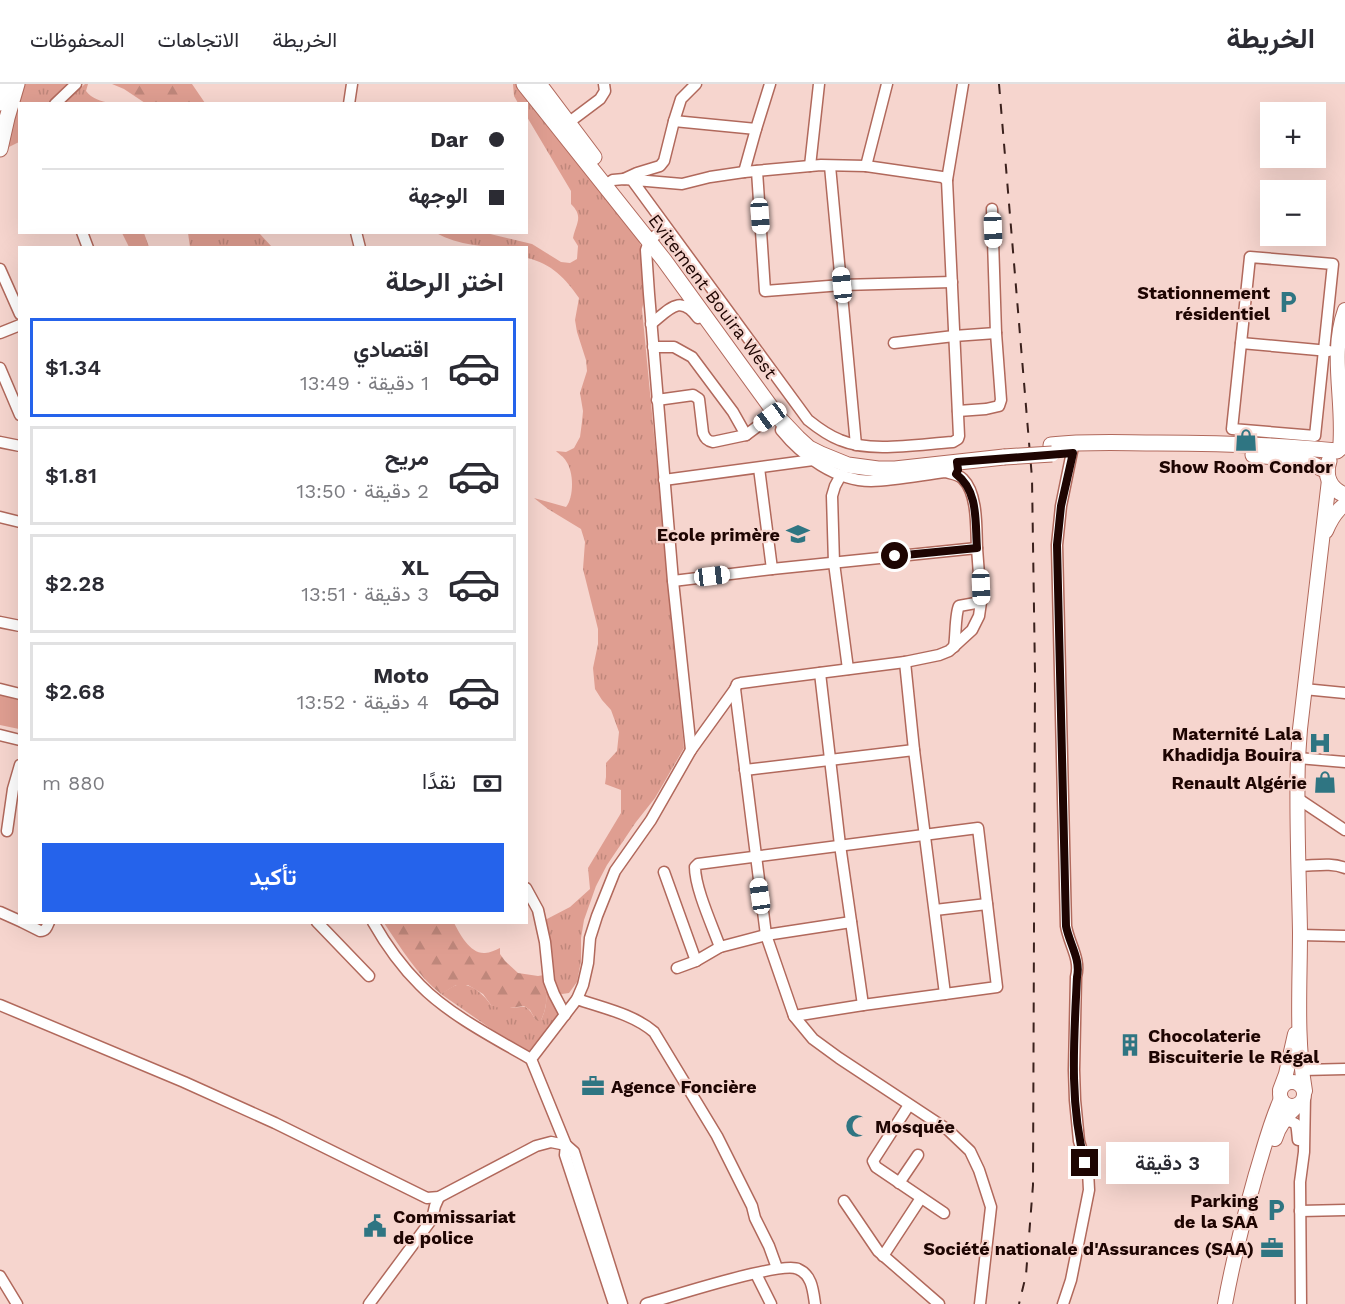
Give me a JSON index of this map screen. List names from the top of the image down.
{
  "streets": {
    "highway": ["Evitement Bouira West"]
  },
  "places": {
    "parking": ["Stationnement résidentiel", "Parking de la SAA"],
    "shop": ["Show Room Condor", "Renault Algérie"],
    "school or university": ["Ecole primère"],
    "hospital": ["Maternité Lala Khadidja Bouira"],
    "building": ["Chocolaterie Biscuiterie le Régal"],
    "office": ["Agence Foncière", "Société nationale d'Assurances (SAA)"],
    "mosque": ["Mosquée"],
    "public building": ["Commissariat de police"]
  },
  "page": {
    "header": "الخريطة",
    "nav": ["الخريطة", "الاتجاهات", "المحفوظات"],
    "map_buttons": ["+", "−"],
    "banner": ["Dar", "الوجهة"],
    "heading": "اختر الرحلة",
    "list": [
      {
        "name": "اقتصادي",
        "note": "1 دقيقة · 13:49",
        "value": "$1.34"
      },
      {
        "name": "مريح",
        "note": "2 دقيقة · 13:50",
        "value": "$1.81"
      },
      {
        "name": "XL",
        "note": "3 دقيقة · 13:51",
        "value": "$2.28"
      },
      {
        "name": "Moto",
        "note": "4 دقيقة · 13:52",
        "value": "$2.68"
      }
    ],
    "pay": ["نقدًا", "880 m"],
    "buttons": "تأكيد",
    "bubble": "3 دقيقة"
  }
}
